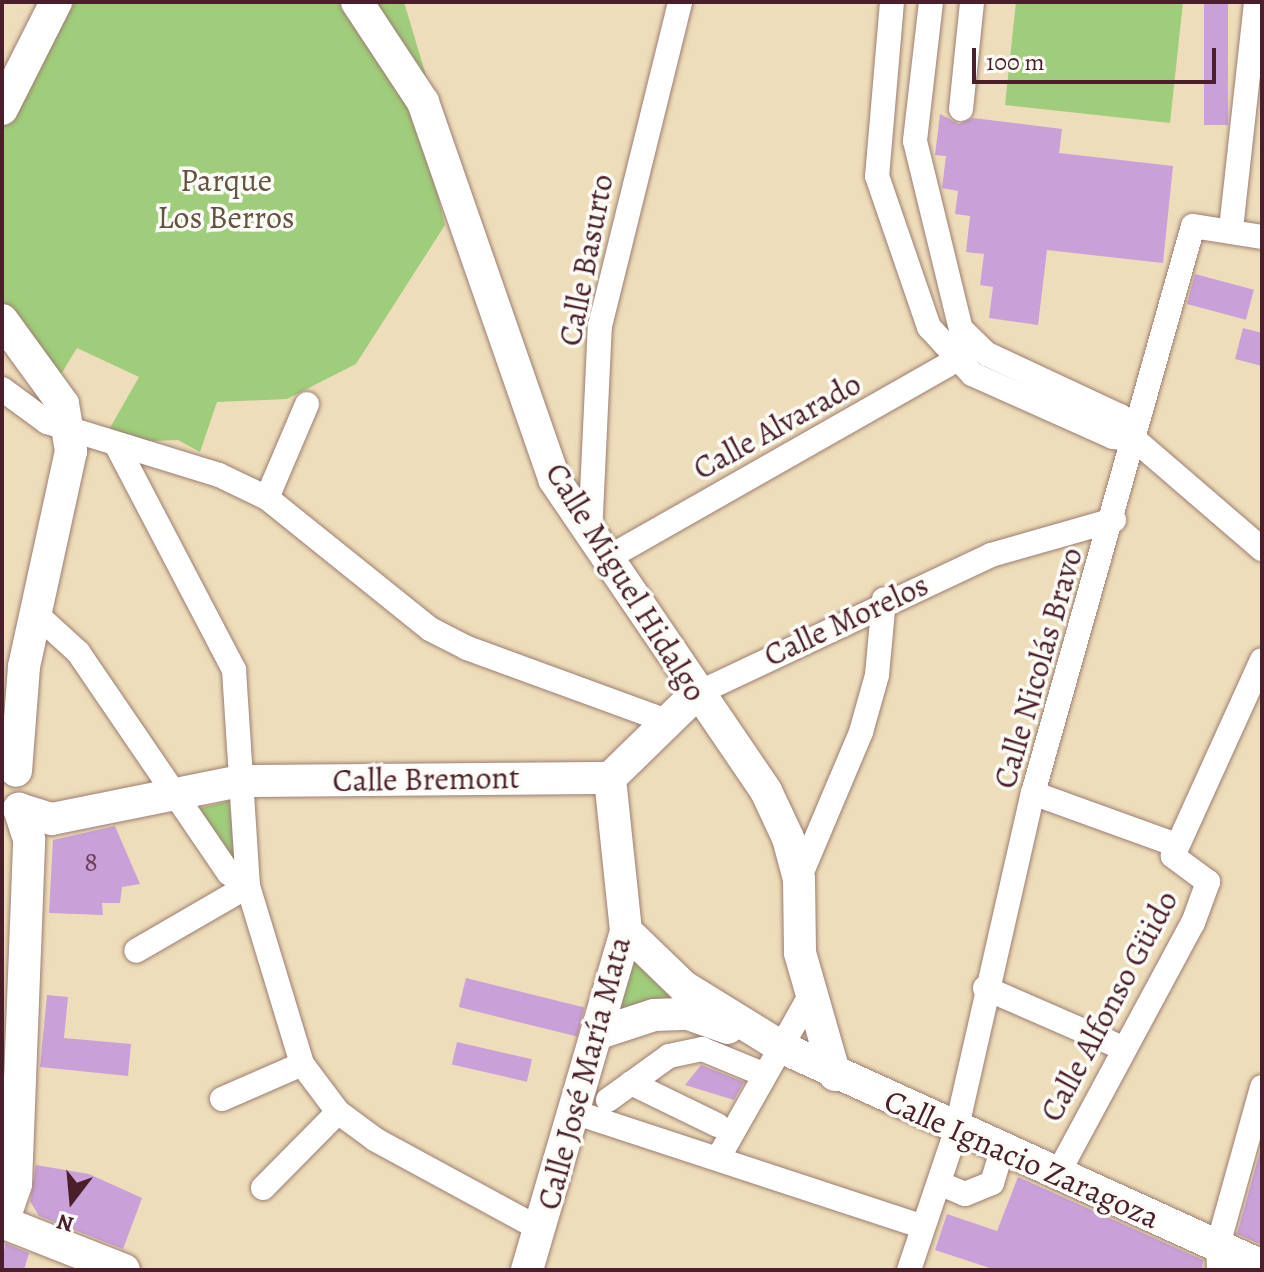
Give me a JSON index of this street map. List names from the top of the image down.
{
  "streets": {
    "main road": [
      "Calle Miguel Hidalgo",
      "Calle Morelos",
      "Calle Bremont",
      "Calle José María Mata",
      "Calle Ignacio Zaragoza"
    ],
    "street": [
      "Calle Basurto",
      "Calle Alvarado",
      "Calle Nicolás Bravo",
      "Calle Alfonso Güido"
    ]
  },
  "crossings": [
    ["Calle Basurto", "Calle Alvarado"],
    ["Calle Basurto", "Calle Miguel Hidalgo"],
    ["Calle Alvarado", "Calle Miguel Hidalgo"],
    ["Calle Miguel Hidalgo", "Calle Morelos"],
    ["Calle Miguel Hidalgo", "Calle Ignacio Zaragoza"],
    ["Calle Morelos", "Calle Nicolás Bravo"],
    ["Calle Morelos", "Calle Bremont"],
    ["Calle Morelos", "Calle José María Mata"],
    ["Calle Nicolás Bravo", "Calle Ignacio Zaragoza"],
    ["Calle Bremont", "Calle José María Mata"],
    ["Calle Alfonso Güido", "Calle Ignacio Zaragoza"],
    ["Calle José María Mata", "Calle Ignacio Zaragoza"]
  ],
  "parks": ["Parque Los Berros"],
  "house_numbers": ["8"],
  "scale_bar": "100 m",
  "north": "bottom"
}
